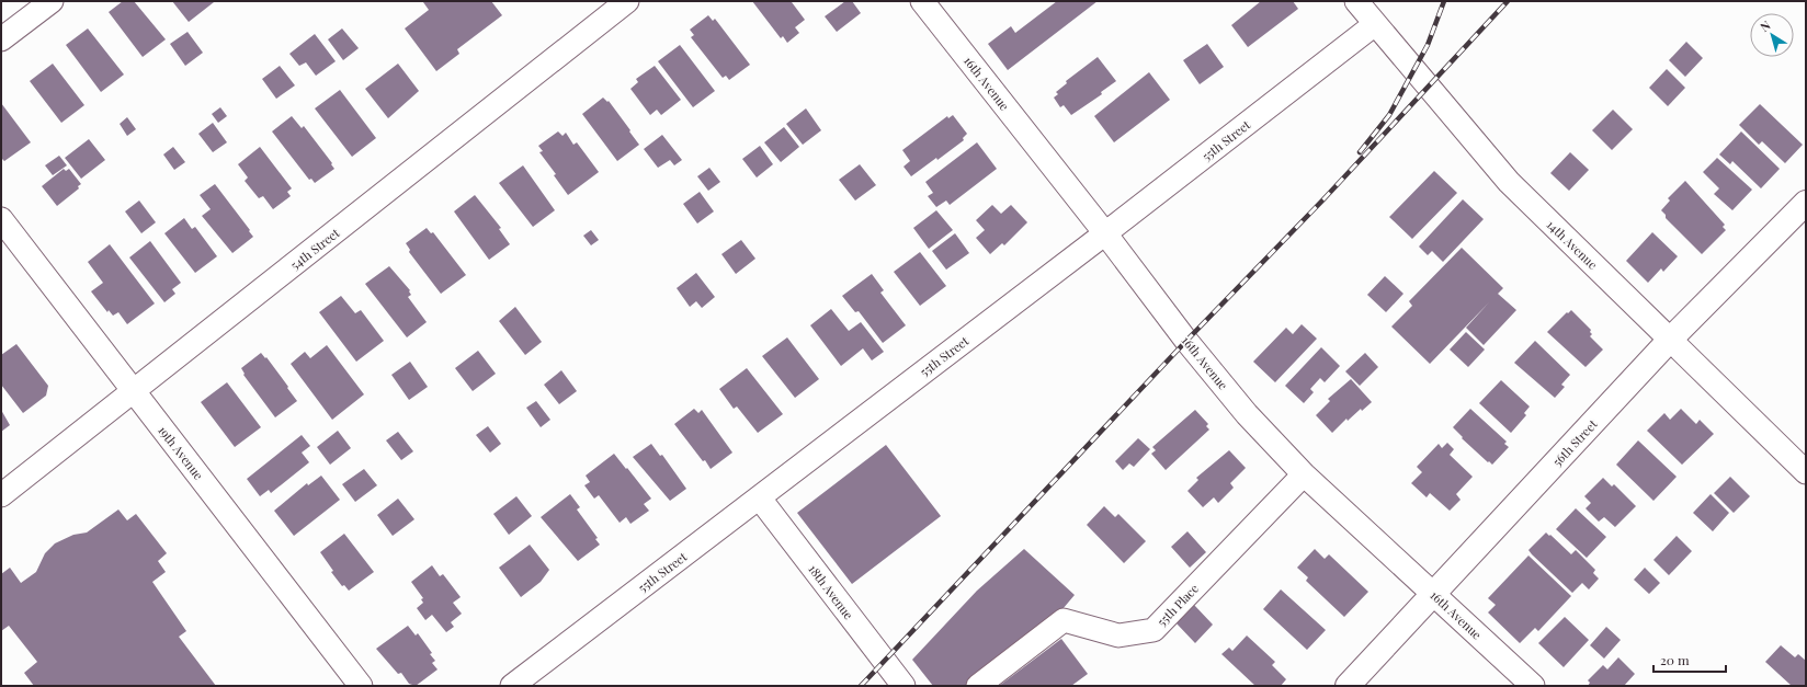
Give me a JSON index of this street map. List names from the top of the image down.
{
  "streets": {
    "street": [
      "16th Avenue",
      "55th Street",
      "14th Avenue",
      "54th Street",
      "56th Street",
      "19th Avenue",
      "18th Avenue",
      "55th Place"
    ]
  },
  "crossings": [
    ["16th Avenue", "55th Street"],
    ["16th Avenue", "56th Street"],
    ["16th Avenue", "55th Place"],
    ["55th Street", "14th Avenue"],
    ["55th Street", "18th Avenue"],
    ["14th Avenue", "56th Street"],
    ["54th Street", "19th Avenue"]
  ],
  "scale_bar": "20 m",
  "north": "top left"
}
